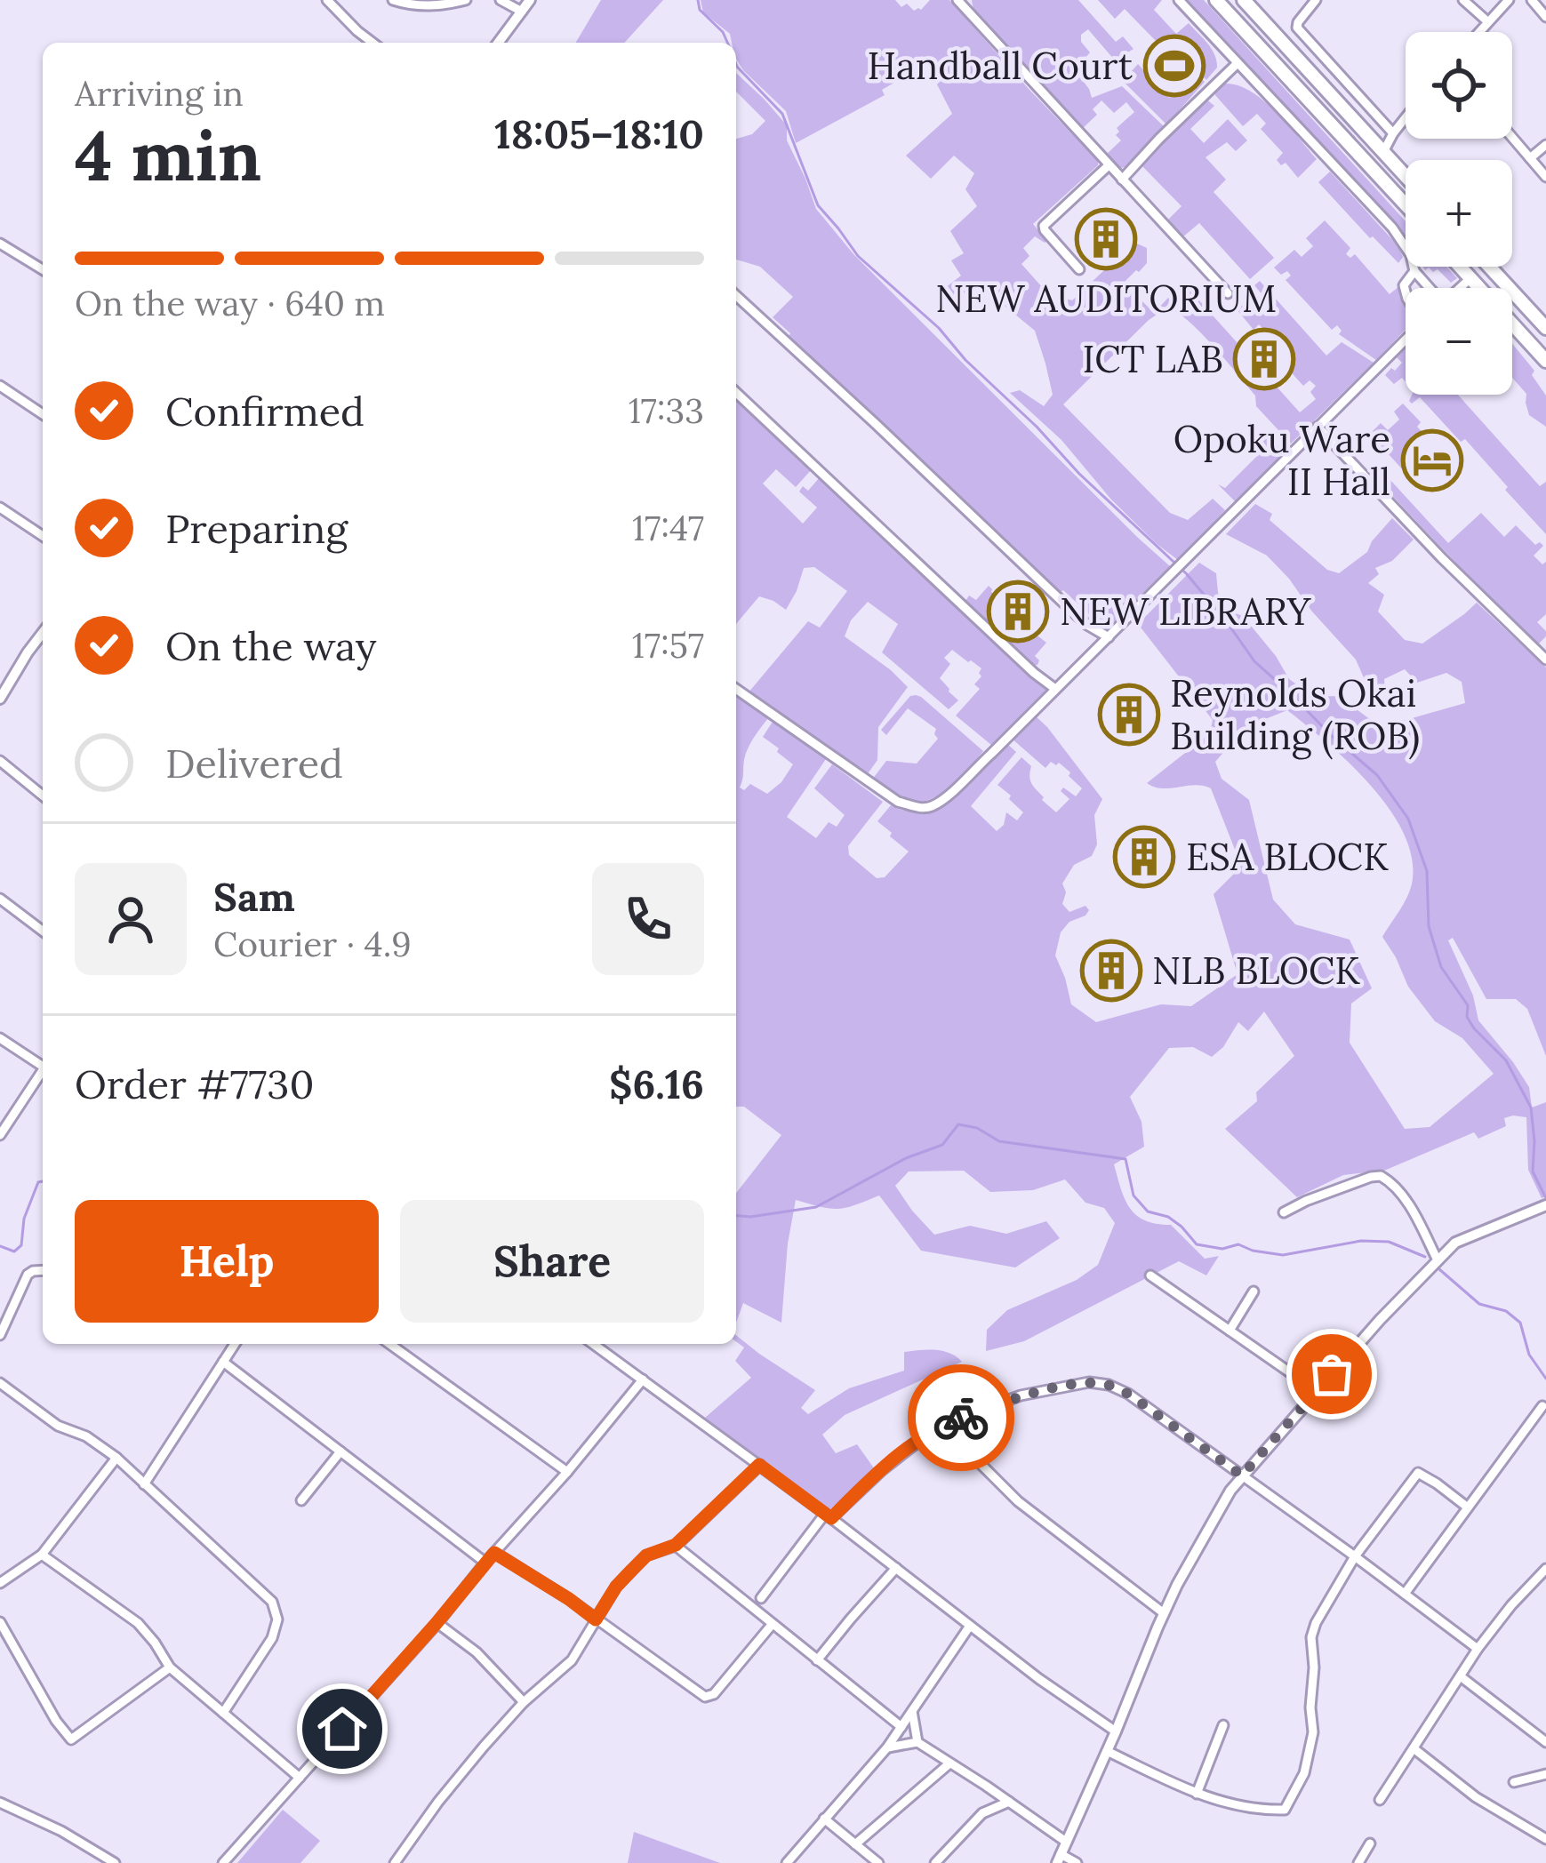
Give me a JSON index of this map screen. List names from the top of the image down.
{
  "places": {
    "sports": ["Handball Court"],
    "building": [
      "NEW AUDITORIUM",
      "ICT LAB",
      "NEW LIBRARY",
      "Reynolds Okai Building (ROB)",
      "ESA BLOCK",
      "NLB BLOCK"
    ],
    "hotel": ["Opoku Ware II Hall"]
  },
  "page": {
    "map_buttons": ["+", "−"],
    "heading": ["4 min", "Arriving in", "18:05–18:10"],
    "panel": [
      "Sam",
      "Courier · 4.9",
      "Order #7730",
      "$6.16"
    ],
    "bar": "On the way · 640 m",
    "list": [
      ["Confirmed", "17:33"],
      ["Preparing", "17:47"],
      ["On the way", "17:57"],
      "Delivered"
    ],
    "buttons": ["Help", "Share"]
  }
}
